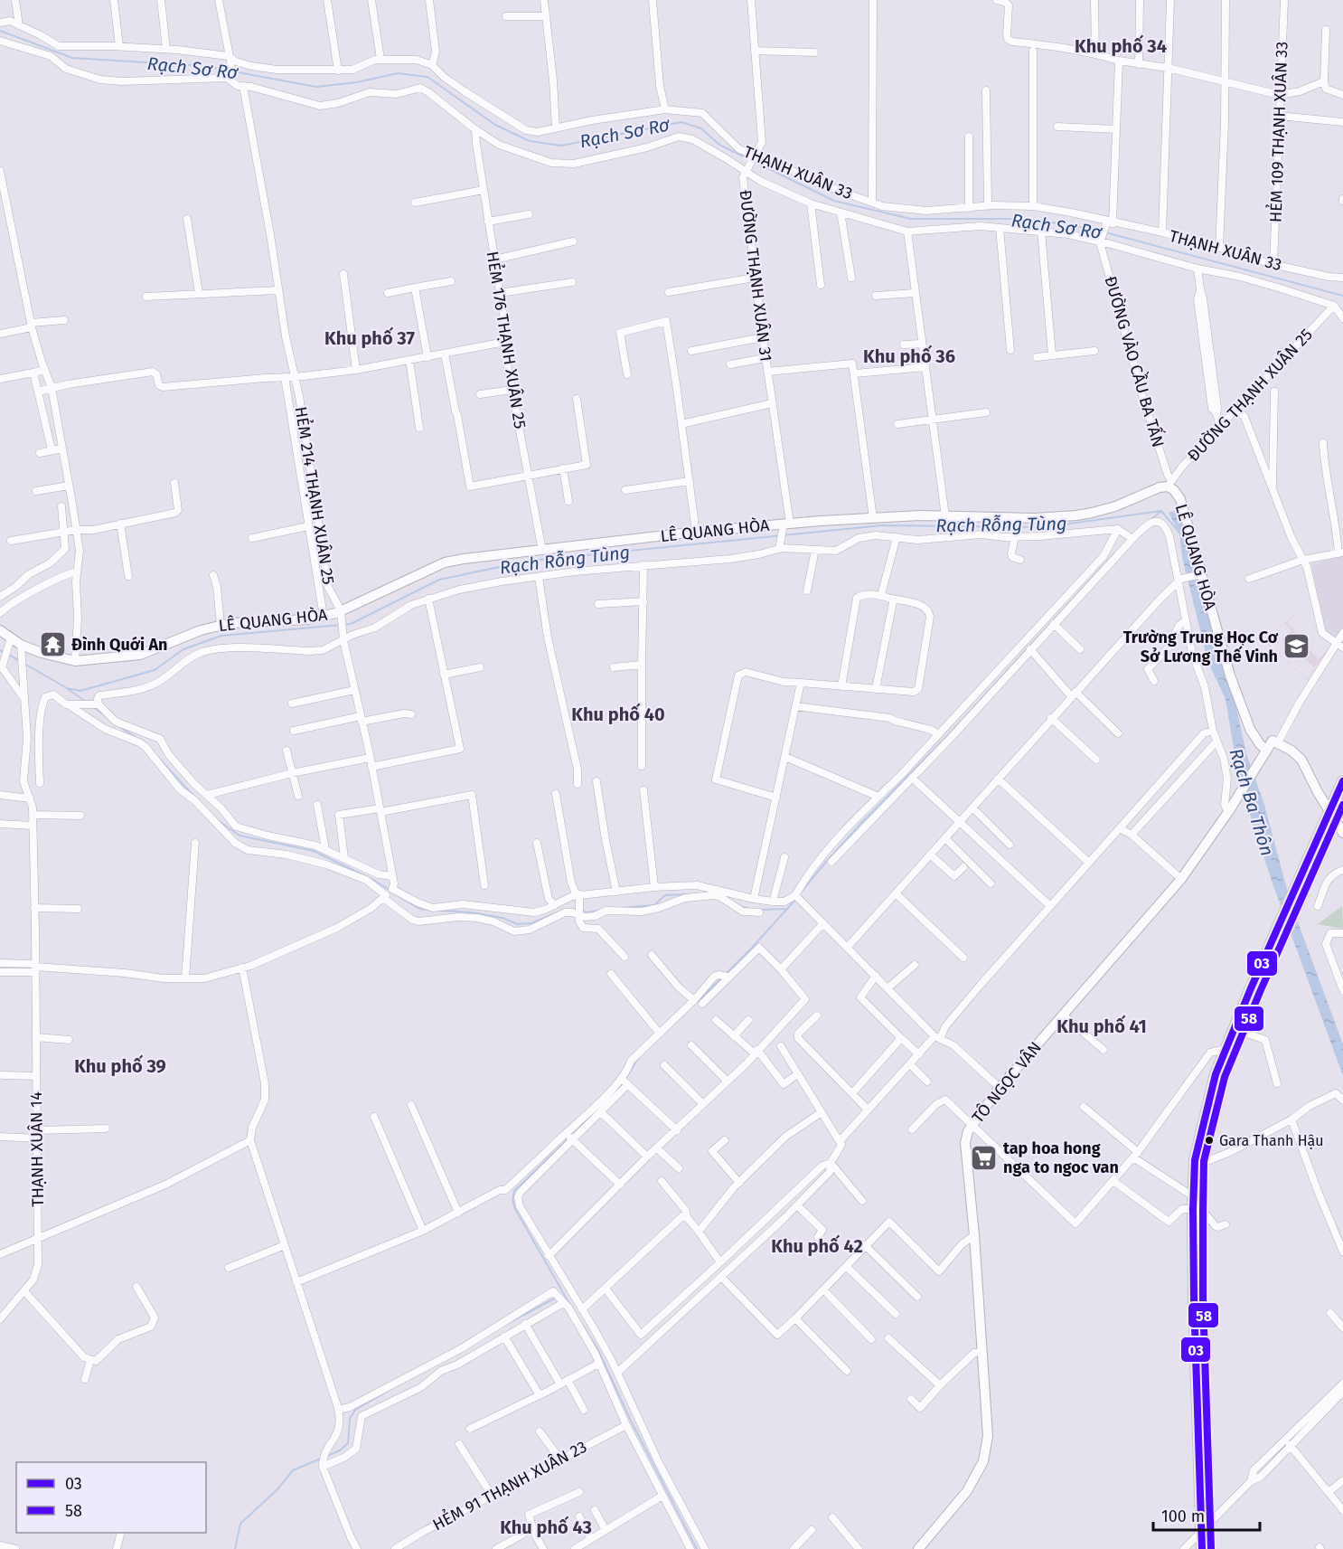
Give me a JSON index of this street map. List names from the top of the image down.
{
  "streets": {
    "street": [
      "HẺM 109 THẠNH XUÂN 33",
      "THẠNH XUÂN 33",
      "ĐƯỜNG THẠNH XUÂN 31",
      "HẺM 176 THẠNH XUÂN 25",
      "ĐƯỜNG VÀO CẦU BA TẤN",
      "ĐƯỜNG THẠNH XUÂN 25",
      "HẺM 214 THẠNH XUÂN 25",
      "LÊ QUANG HÒA",
      "TÔ NGỌC VÂN",
      "THẠNH XUÂN 14",
      "HẺM 91 THẠNH XUÂN 23"
    ]
  },
  "crossings": [
    ["HẺM 109 THẠNH XUÂN 33", "THẠNH XUÂN 33"],
    ["THẠNH XUÂN 33", "ĐƯỜNG THẠNH XUÂN 31"],
    ["ĐƯỜNG THẠNH XUÂN 31", "LÊ QUANG HÒA"],
    ["HẺM 176 THẠNH XUÂN 25", "LÊ QUANG HÒA"],
    ["ĐƯỜNG VÀO CẦU BA TẤN", "ĐƯỜNG THẠNH XUÂN 25"],
    ["ĐƯỜNG VÀO CẦU BA TẤN", "LÊ QUANG HÒA"],
    ["ĐƯỜNG THẠNH XUÂN 25", "LÊ QUANG HÒA"],
    ["HẺM 214 THẠNH XUÂN 25", "LÊ QUANG HÒA"],
    ["LÊ QUANG HÒA", "TÔ NGỌC VÂN"],
    ["LÊ QUANG HÒA", "THẠNH XUÂN 14"]
  ],
  "districts": [
    "Khu phố 34",
    "Khu phố 37",
    "Khu phố 36",
    "Khu phố 40",
    "Khu phố 41",
    "Khu phố 39",
    "Khu phố 42",
    "Khu phố 43"
  ],
  "water": ["Rạch Sơ Rơ", "Rạch Rỗng Tùng", "Rạch Ba Thôn"],
  "places": {
    "temple": ["Đình Quới An"],
    "school or university": ["Trường Trung Học Cơ Sở Lương Thế Vinh"],
    "other": ["Gara Thanh Hậu"],
    "supermarket": ["tap hoa hong nga to ngoc van"]
  },
  "lines": ["transit line 03", "transit line 58"],
  "legend": ["03", "58"],
  "scale_bar": "100 m"
}
